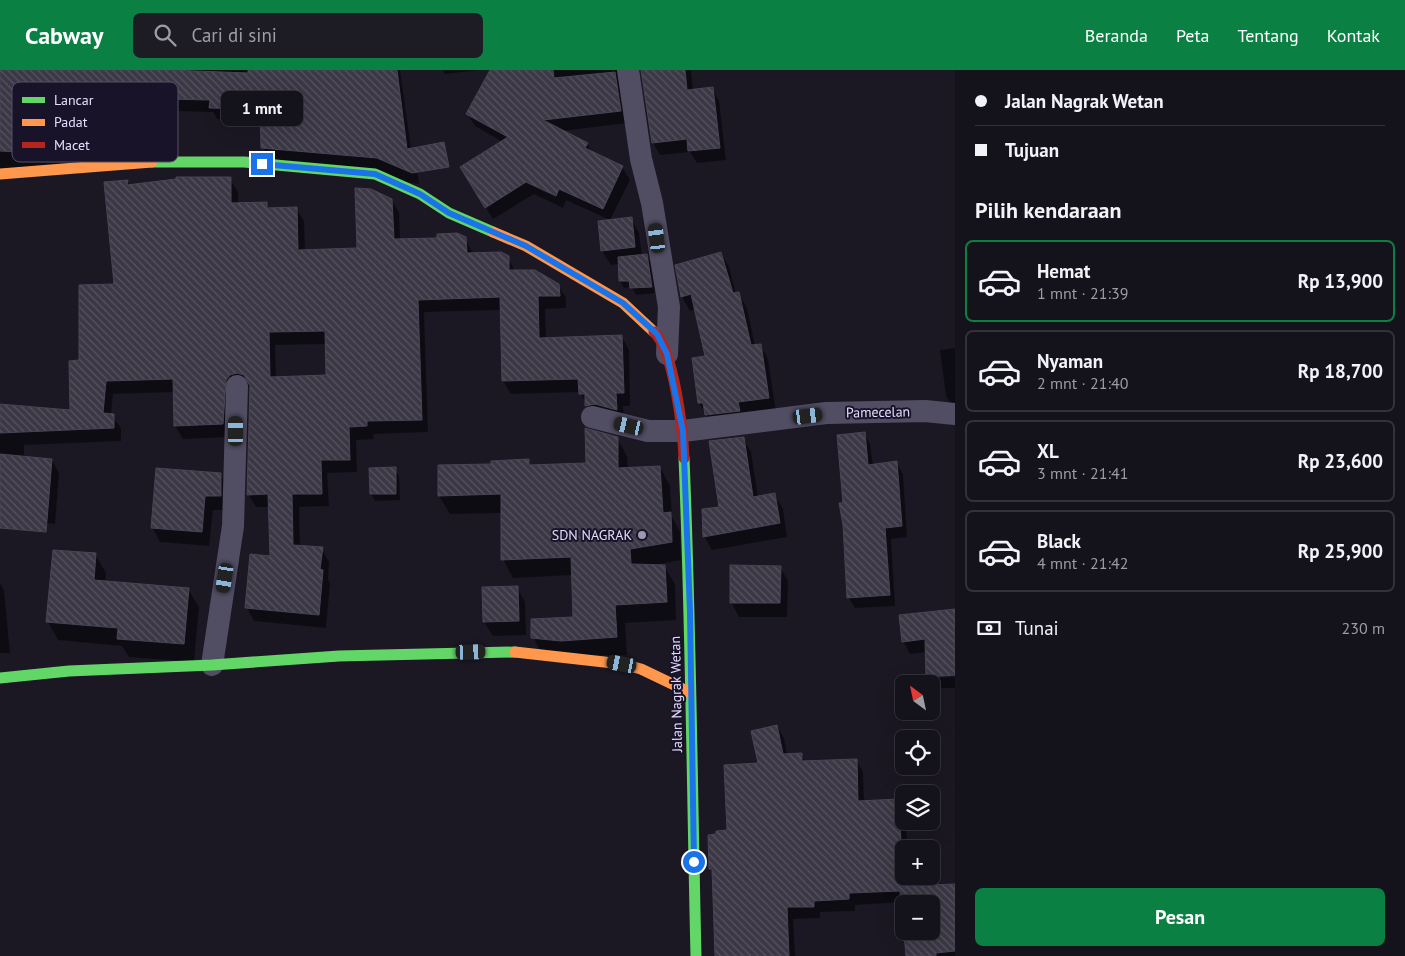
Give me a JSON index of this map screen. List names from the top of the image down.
{
  "streets": {
    "street": ["Pamecelan", "Jalan Nagrak Wetan"]
  },
  "crossings": [
    ["Pamecelan", "Jalan Nagrak Wetan"]
  ],
  "places": ["SDN NAGRAK"],
  "legend": ["Lancar", "Padat", "Macet"],
  "north": "top left",
  "page": {
    "header": "Cabway",
    "search": "Cari di sini",
    "nav": [
      "Beranda",
      "Peta",
      "Tentang",
      "Kontak"
    ],
    "banner": ["Jalan Nagrak Wetan", "Tujuan"],
    "bubble": "1 mnt",
    "heading": "Pilih kendaraan",
    "list": [
      {
        "name": "Hemat",
        "note": "1 mnt · 21:39",
        "value": "Rp 13,900"
      },
      {
        "name": "Nyaman",
        "note": "2 mnt · 21:40",
        "value": "Rp 18,700"
      },
      {
        "name": "XL",
        "note": "3 mnt · 21:41",
        "value": "Rp 23,600"
      },
      {
        "name": "Black",
        "note": "4 mnt · 21:42",
        "value": "Rp 25,900"
      }
    ],
    "pay": ["Tunai", "230 m"],
    "map_buttons": ["+", "−"],
    "buttons": "Pesan"
  }
}
